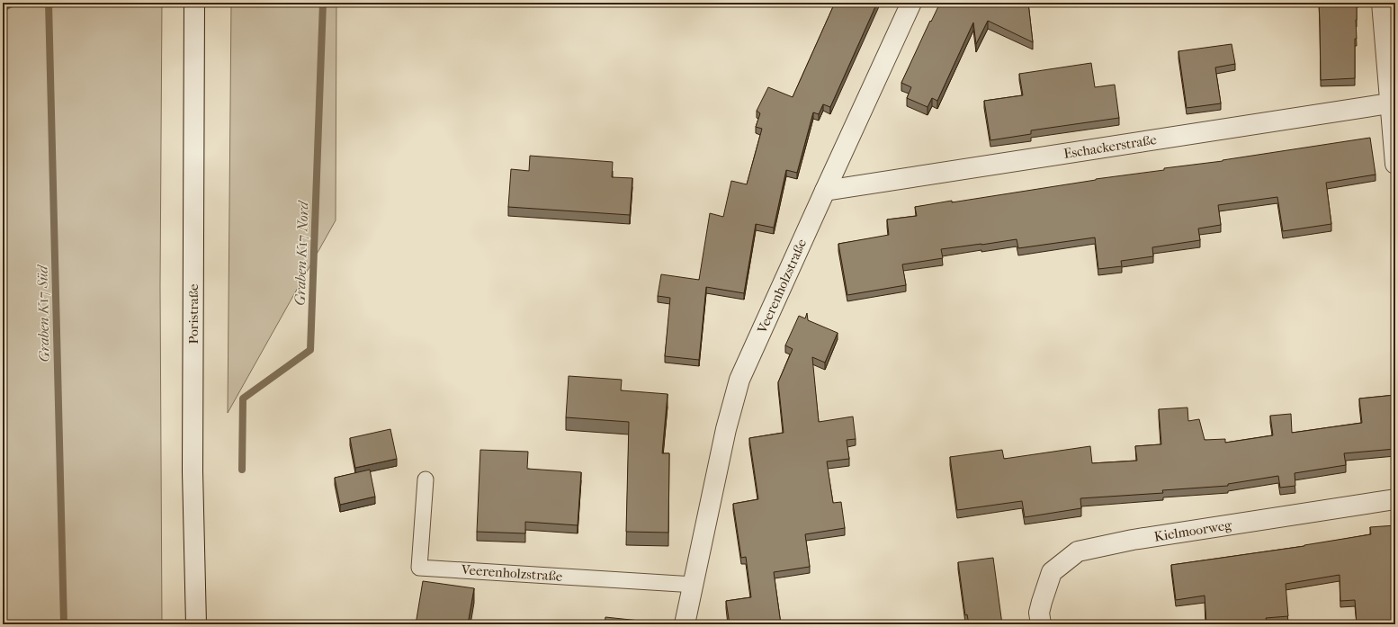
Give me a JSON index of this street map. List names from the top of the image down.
{
  "streets": {
    "street": [
      "Eschackerstraße",
      "Veerenholzstraße",
      "Poristraße",
      "Kielmoorweg"
    ]
  },
  "crossings": [
    ["Eschackerstraße", "Veerenholzstraße"]
  ],
  "water": ["Graben K17 Nord", "Graben K17 Süd"]
}
